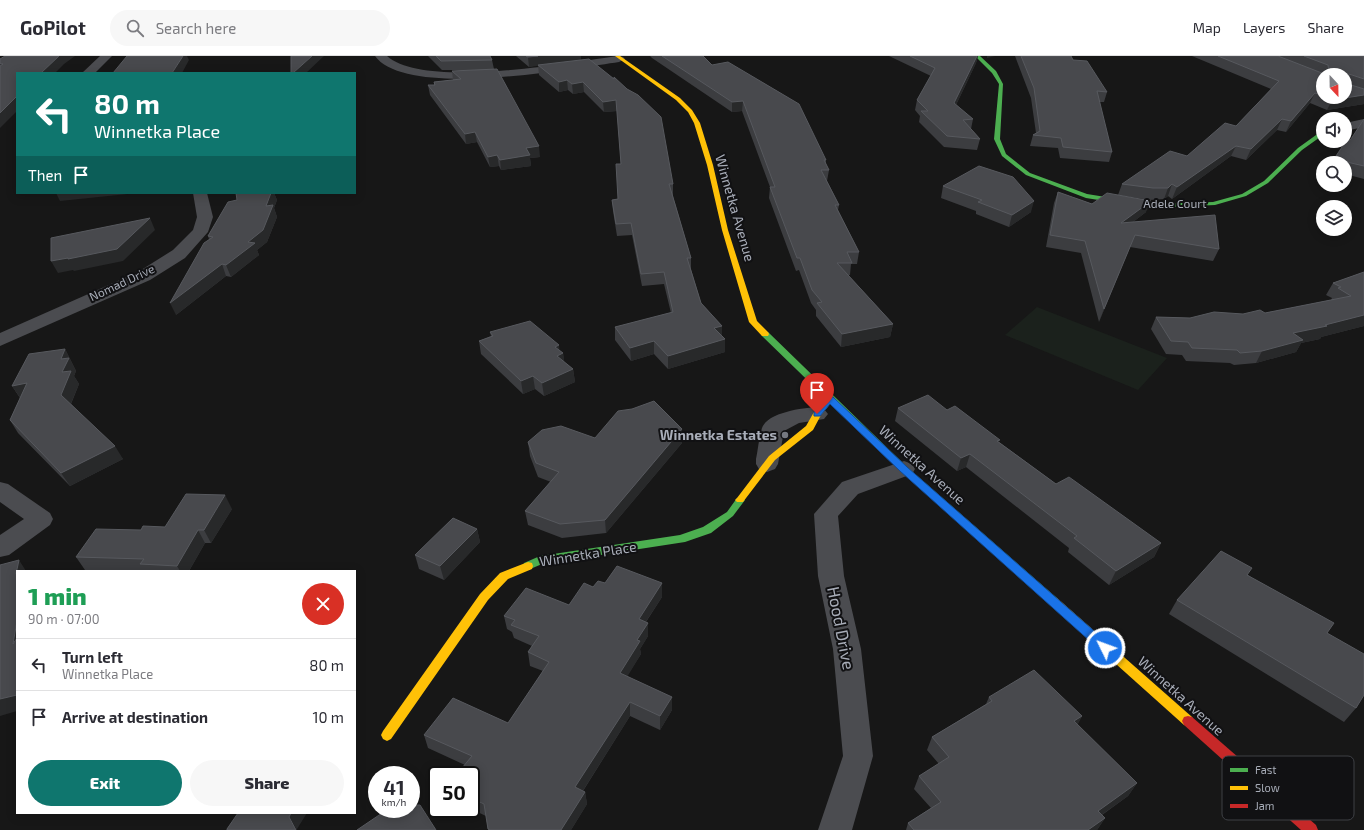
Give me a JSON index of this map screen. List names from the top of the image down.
{
  "streets": {
    "street": [
      "Adele Court",
      "Winnetka Avenue",
      "Nomad Drive",
      "Winnetka Place",
      "Hood Drive"
    ]
  },
  "crossings": [
    ["Winnetka Avenue", "Winnetka Place"],
    ["Winnetka Avenue", "Hood Drive"]
  ],
  "places": ["Winnetka Estates"],
  "legend": ["Fast", "Slow", "Jam"],
  "north": "bottom",
  "page": {
    "header": "GoPilot",
    "search": "Search here",
    "nav": ["Map", "Layers", "Share"],
    "turn": ["80 m", "Winnetka Place"],
    "then": "Then",
    "heading": ["1 min", "90 m · 07:00"],
    "list": [
      {
        "name": "Turn left",
        "note": "Winnetka Place",
        "value": "80 m"
      },
      {
        "name": "Arrive at destination",
        "value": "10 m"
      }
    ],
    "buttons": ["Exit", "Share"],
    "speed": "41 km/h",
    "limit": "50"
  }
}
